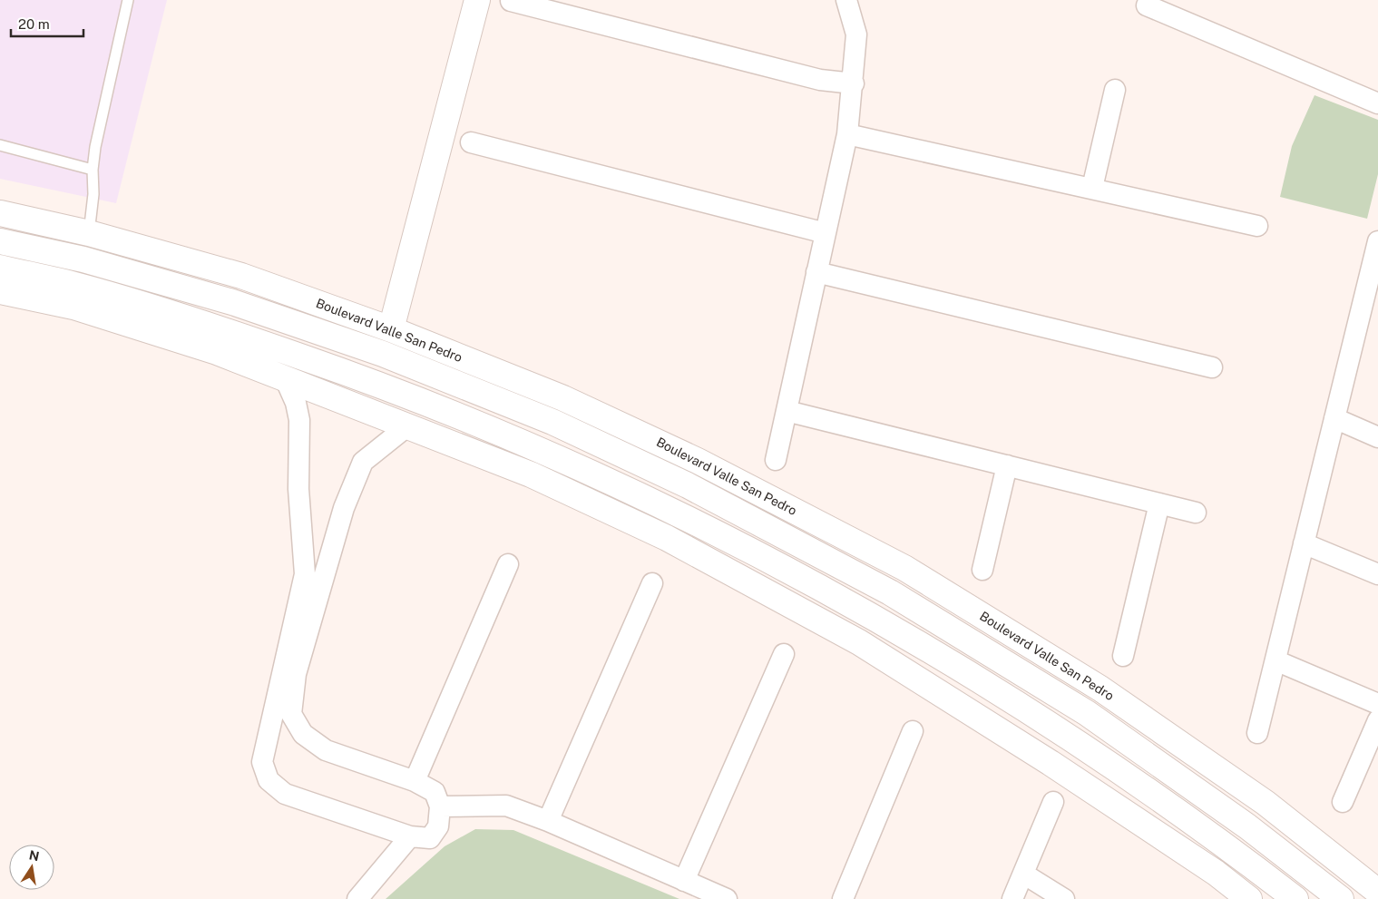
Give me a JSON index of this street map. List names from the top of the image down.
{
  "streets": {
    "main road": ["Boulevard Valle San Pedro"]
  },
  "scale_bar": "20 m",
  "north": "top"
}
